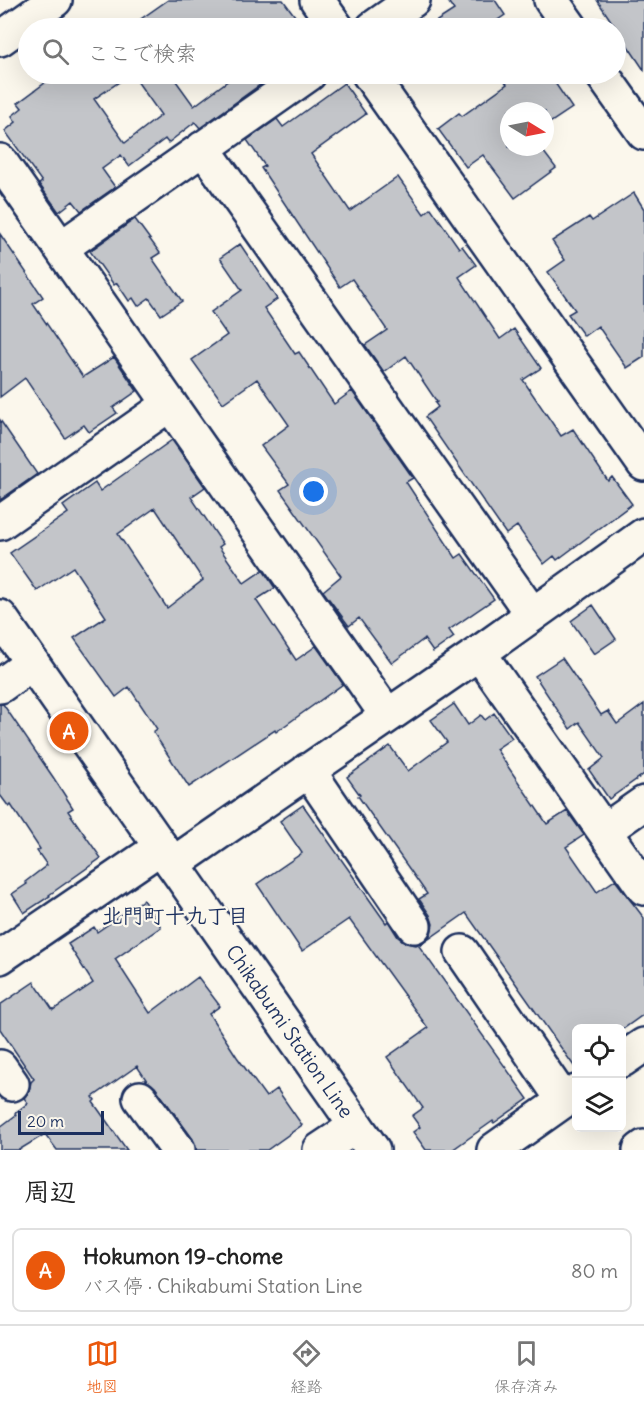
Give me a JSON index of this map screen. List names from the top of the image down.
{
  "streets": {
    "street": ["Chikabumi Station Line"]
  },
  "districts": ["北門町十九丁目"],
  "scale_bar": "20 m",
  "north": "right",
  "page": {
    "search": "ここで検索",
    "pins": "A",
    "scale": "20 m",
    "heading": "周辺",
    "list": [
      {
        "mark": "A",
        "name": "Hokumon 19-chome",
        "note": "バス停 · Chikabumi Station Line",
        "value": "80 m"
      }
    ],
    "nav": ["地図", "経路", "保存済み"]
  }
}
